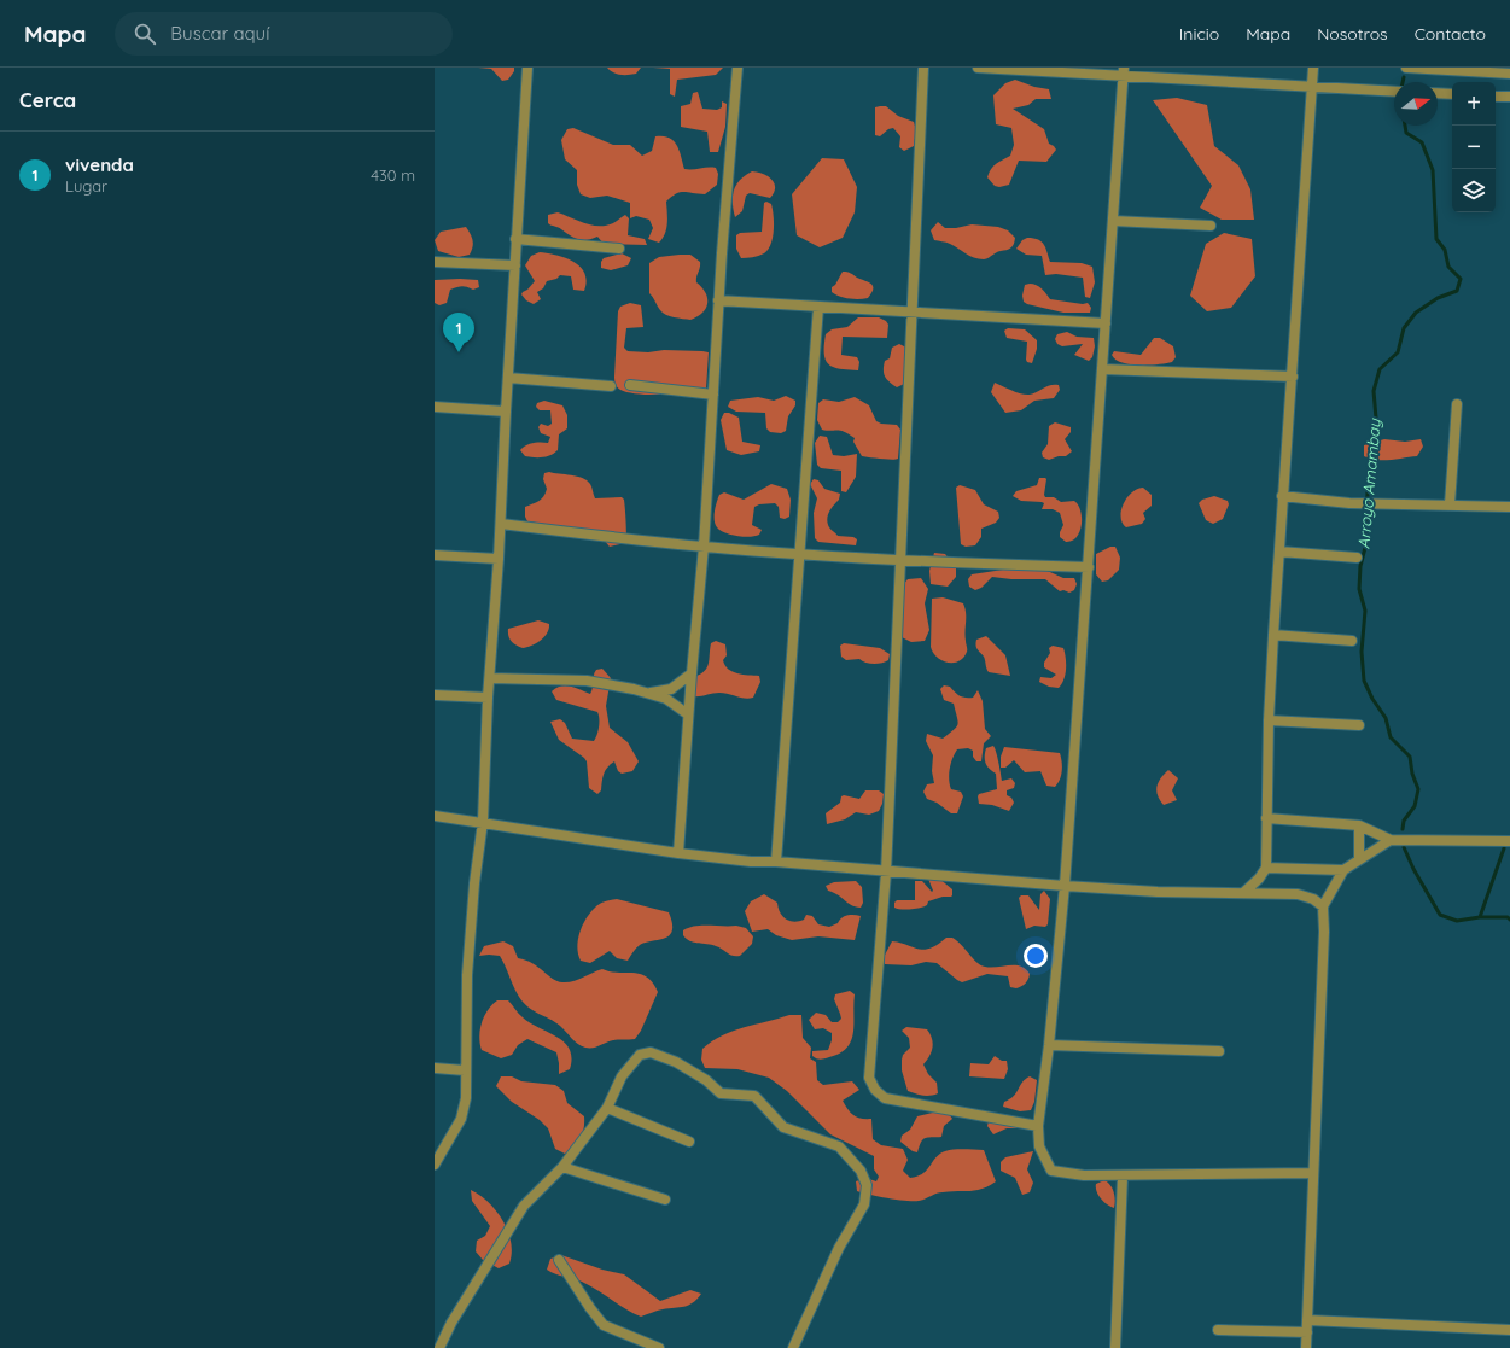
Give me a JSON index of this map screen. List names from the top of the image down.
{
  "water": ["Arroyo Amambay"],
  "north": "right",
  "page": {
    "header": "Mapa",
    "search": "Buscar aquí",
    "nav": [
      "Inicio",
      "Mapa",
      "Nosotros",
      "Contacto"
    ],
    "heading": "Cerca",
    "map_buttons": ["+", "−"],
    "list": [
      {
        "mark": "1",
        "name": "vivenda",
        "note": "Lugar",
        "value": "430 m"
      }
    ],
    "pins": "1"
  }
}
